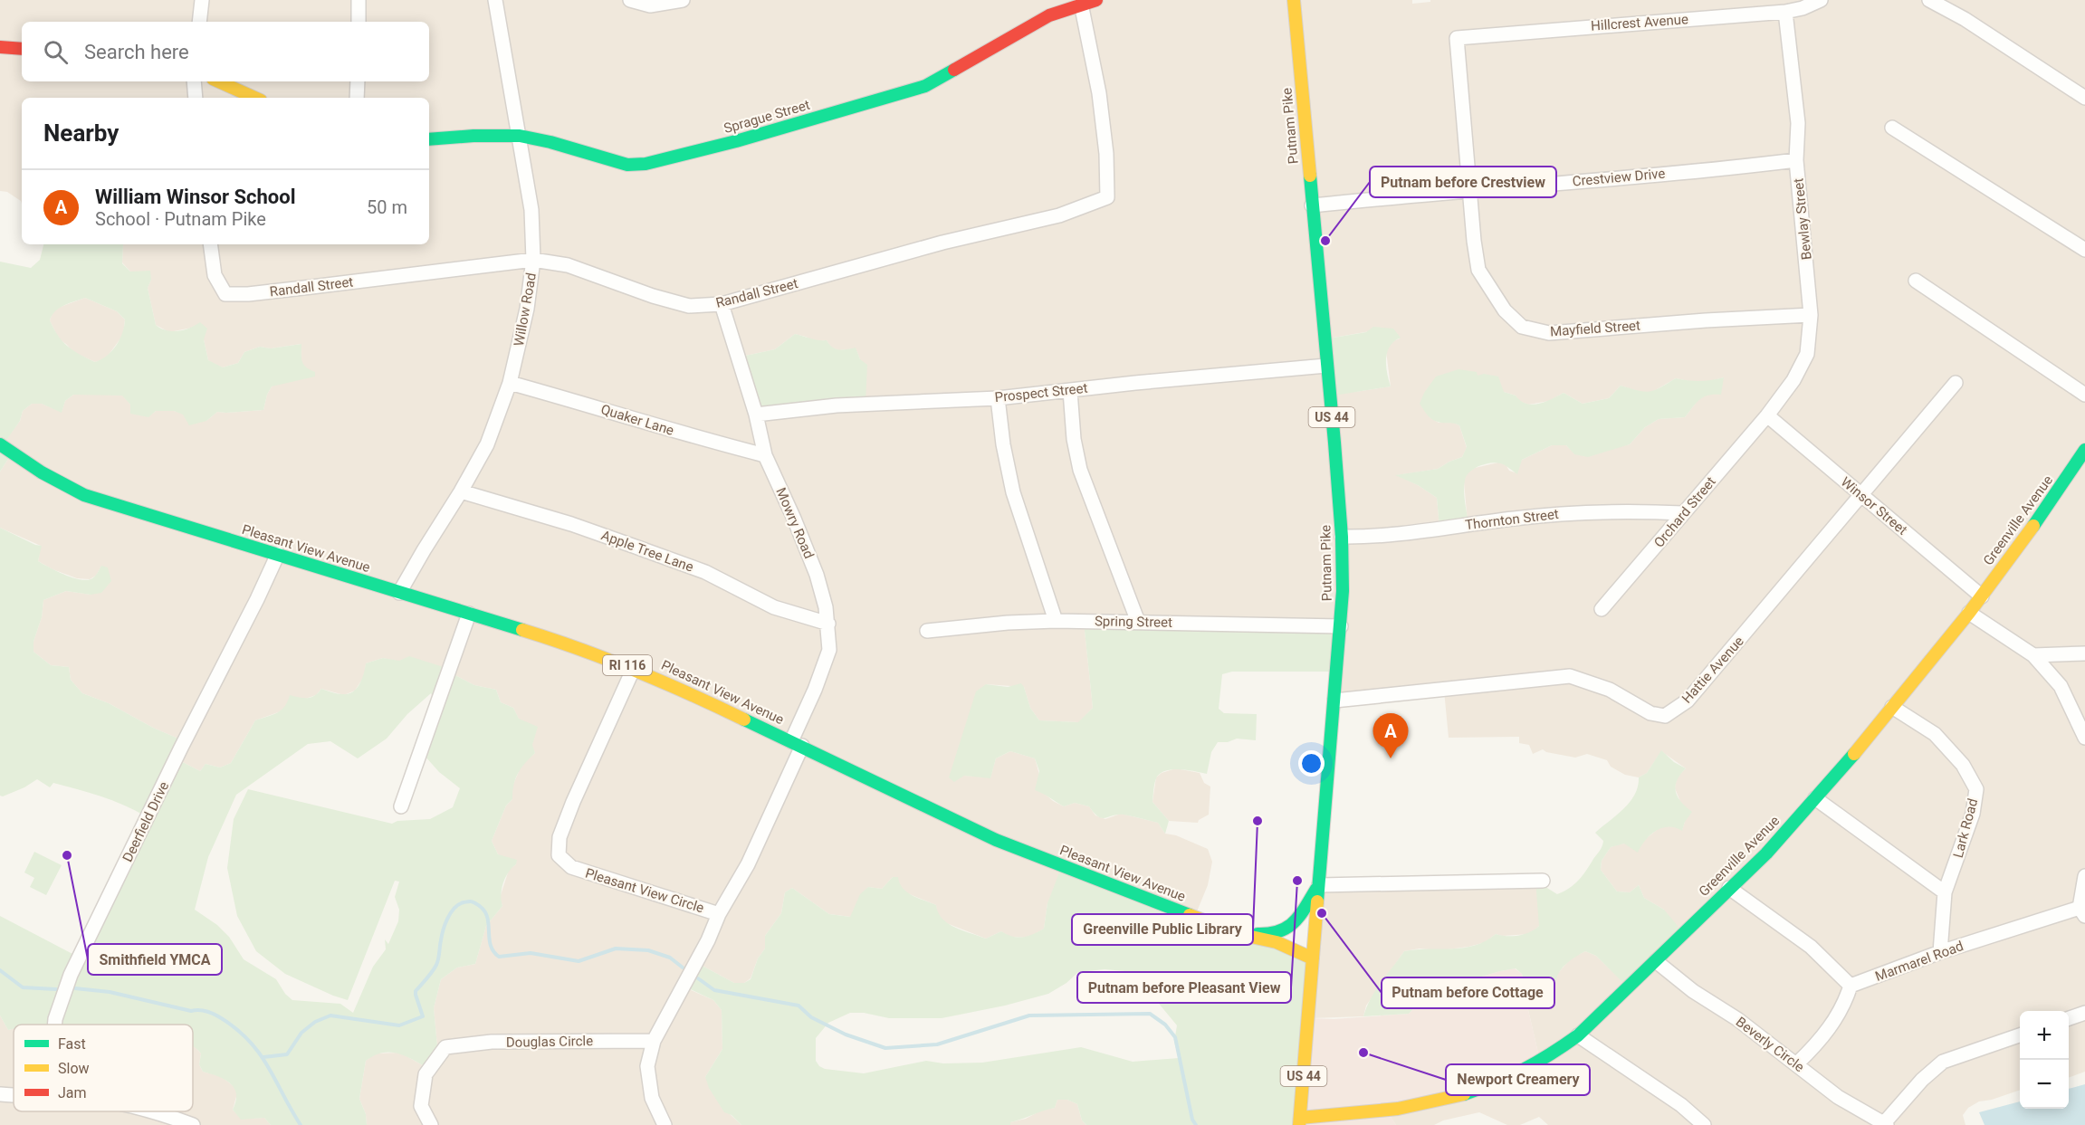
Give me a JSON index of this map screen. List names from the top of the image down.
{
  "streets": {
    "main road": [
      "Sprague Street",
      "Putnam Pike",
      "US 44",
      "Greenville Avenue",
      "Pleasant View Avenue",
      "RI 116"
    ],
    "street": [
      "Hillcrest Avenue",
      "Crestview Drive",
      "Bewlay Street",
      "Randall Street",
      "Willow Road",
      "Mayfield Street",
      "Prospect Street",
      "Quaker Lane",
      "Winsor Street",
      "Orchard Street",
      "Thornton Street",
      "Mowry Road",
      "Apple Tree Lane",
      "Spring Street",
      "Hattie Avenue",
      "Deerfield Drive",
      "Lark Road",
      "Pleasant View Circle",
      "Marmarel Road",
      "Douglas Circle",
      "Beverly Circle"
    ]
  },
  "crossings": [
    ["Hillcrest Avenue", "Bewlay Street"],
    ["Hillcrest Avenue", "Mayfield Street"],
    ["Sprague Street", "Randall Street"],
    ["Sprague Street", "Willow Road"],
    ["Putnam Pike", "Crestview Drive"],
    ["Putnam Pike", "Prospect Street"],
    ["Putnam Pike", "Thornton Street"],
    ["Putnam Pike", "Greenville Avenue"],
    ["Putnam Pike", "Pleasant View Avenue"],
    ["Putnam Pike", "Spring Street"],
    ["Putnam Pike", "Hattie Avenue"],
    ["Crestview Drive", "Bewlay Street"],
    ["Crestview Drive", "Mayfield Street"],
    ["Bewlay Street", "Mayfield Street"],
    ["Bewlay Street", "Winsor Street"],
    ["Bewlay Street", "Orchard Street"],
    ["Randall Street", "Willow Road"],
    ["Randall Street", "Mowry Road"],
    ["Willow Road", "Quaker Lane"],
    ["Willow Road", "Pleasant View Avenue"],
    ["Willow Road", "Apple Tree Lane"],
    ["Prospect Street", "Mowry Road"],
    ["Quaker Lane", "Mowry Road"],
    ["Winsor Street", "Orchard Street"],
    ["Winsor Street", "Greenville Avenue"],
    ["Winsor Street", "Hattie Avenue"],
    ["Orchard Street", "Thornton Street"],
    ["Greenville Avenue", "Lark Road"],
    ["Greenville Avenue", "Beverly Circle"],
    ["Mowry Road", "Pleasant View Avenue"],
    ["Mowry Road", "Apple Tree Lane"],
    ["Mowry Road", "Pleasant View Circle"],
    ["Pleasant View Avenue", "Deerfield Drive"],
    ["Pleasant View Avenue", "Pleasant View Circle"],
    ["Lark Road", "Marmarel Road"]
  ],
  "places": [
    "Putnam before Crestview",
    "Greenville Public Library",
    "Smithfield YMCA",
    "Putnam before Pleasant View",
    "Putnam before Cottage",
    "Newport Creamery"
  ],
  "legend": ["Fast", "Slow", "Jam"],
  "page": {
    "search": "Search here",
    "heading": "Nearby",
    "list": [
      {
        "mark": "A",
        "name": "William Winsor School",
        "note": "School · Putnam Pike",
        "value": "50 m"
      }
    ],
    "pins": "A",
    "map_buttons": ["+", "−"]
  }
}
